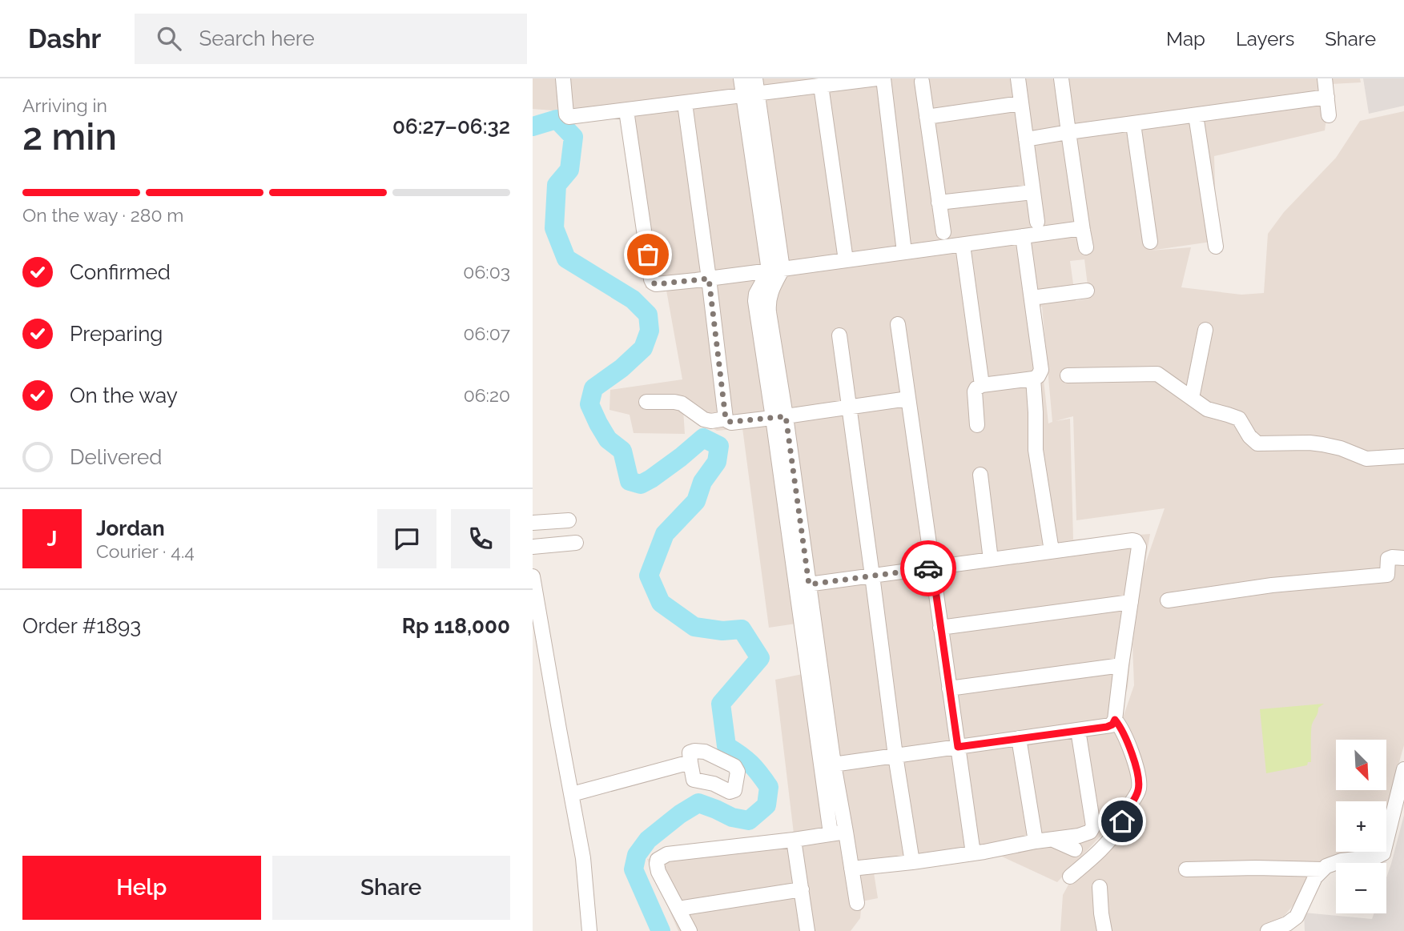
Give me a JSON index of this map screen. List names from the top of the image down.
{
  "north": "bottom right",
  "page": {
    "header": "Dashr",
    "search": "Search here",
    "nav": ["Map", "Layers", "Share"],
    "heading": ["2 min", "Arriving in", "06:27–06:32"],
    "panel": [
      "Jordan",
      "Courier · 4.4",
      "Order #1893",
      "Rp 118,000"
    ],
    "bar": "On the way · 280 m",
    "list": [
      ["Confirmed", "06:03"],
      ["Preparing", "06:07"],
      ["On the way", "06:20"],
      "Delivered"
    ],
    "round": "J",
    "map_buttons": ["+", "−"],
    "buttons": ["Help", "Share"]
  }
}
